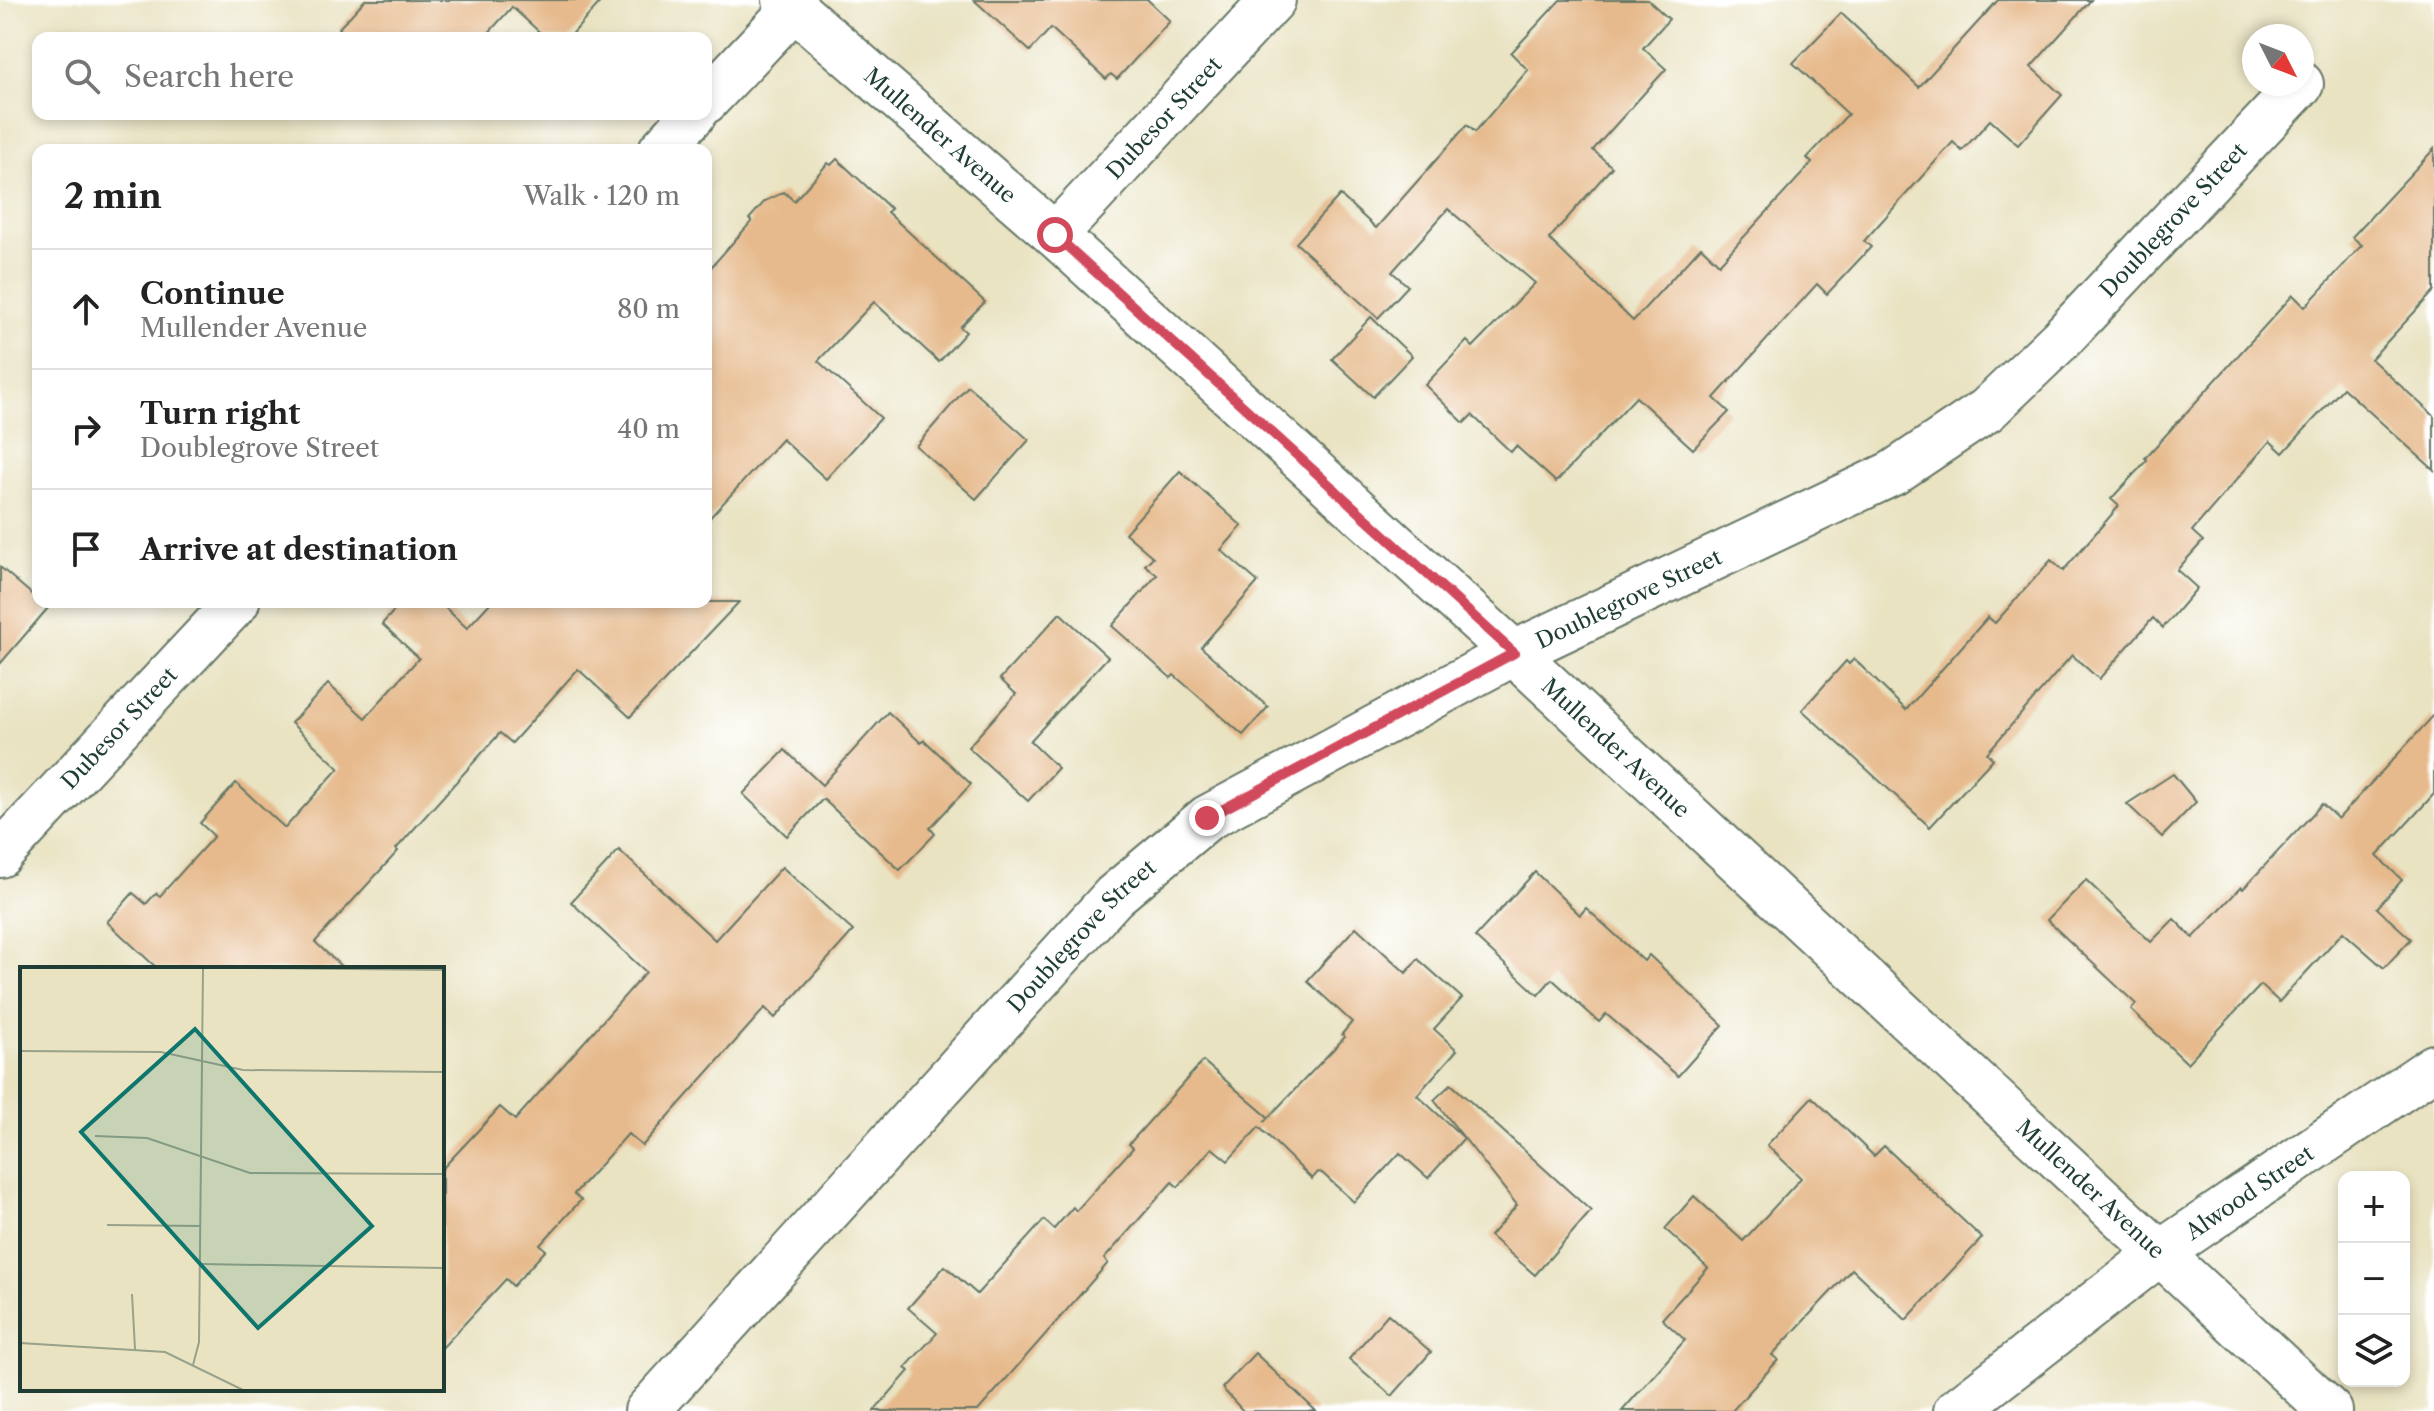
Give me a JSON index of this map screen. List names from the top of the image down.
{
  "streets": {
    "street": [
      "Dubesor Street",
      "Mullender Avenue",
      "Doublegrove Street",
      "Alwood Street"
    ]
  },
  "crossings": [
    ["Dubesor Street", "Mullender Avenue"],
    ["Mullender Avenue", "Doublegrove Street"],
    ["Mullender Avenue", "Alwood Street"]
  ],
  "north": "bottom right",
  "page": {
    "search": "Search here",
    "heading": ["2 min", "Walk · 120 m"],
    "list": [
      ["Continue", "Mullender Avenue", "80 m"],
      ["Turn right", "Doublegrove Street", "40 m"],
      "Arrive at destination"
    ],
    "map_buttons": ["+", "−"]
  }
}
